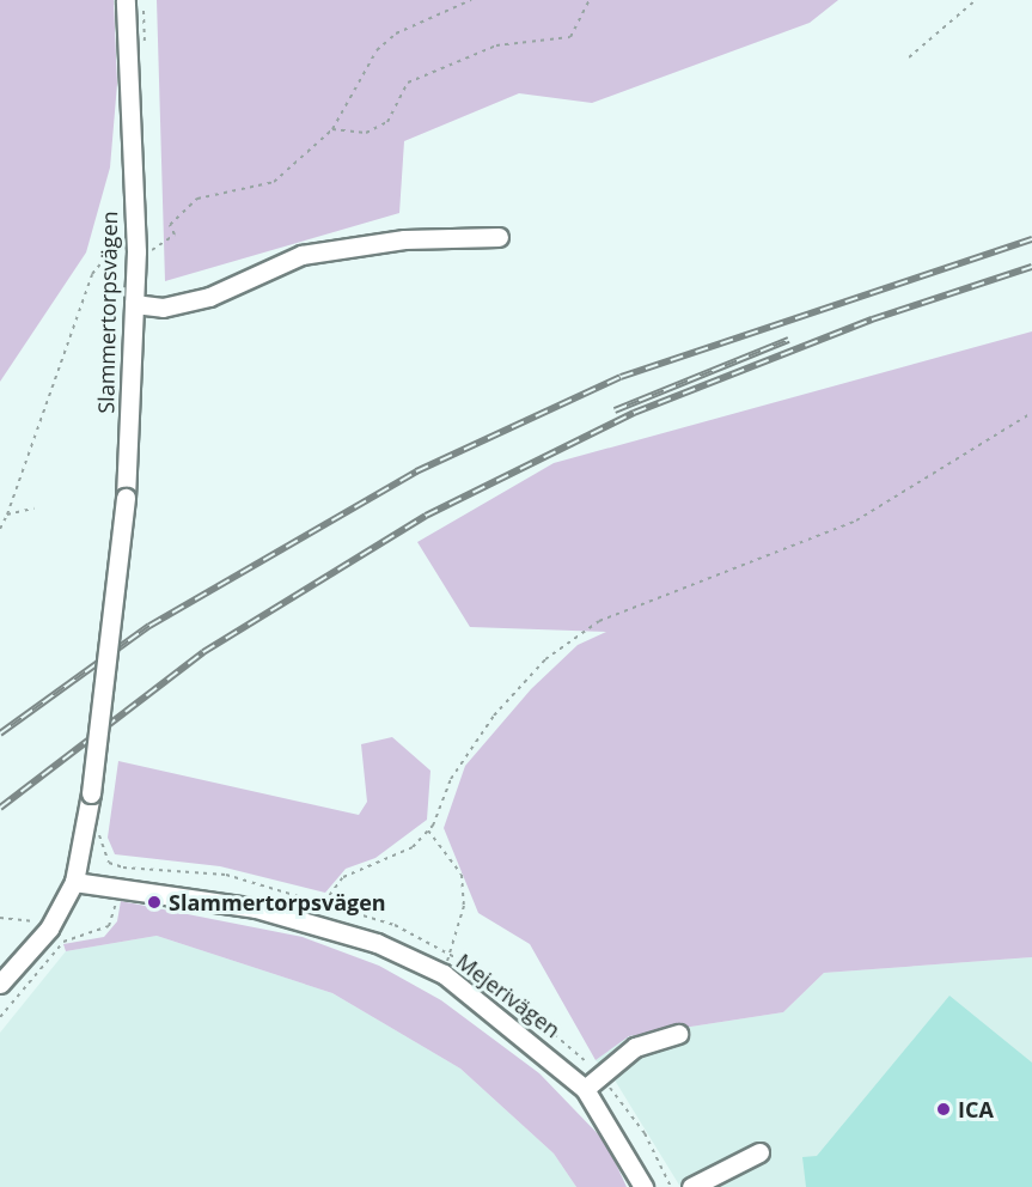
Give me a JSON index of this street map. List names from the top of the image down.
{
  "streets": {
    "street": ["Slammertorpsvägen", "Mejerivägen"]
  },
  "crossings": [
    ["Slammertorpsvägen", "Mejerivägen"]
  ],
  "places": ["Slammertorpsvägen", "ICA"]
}
